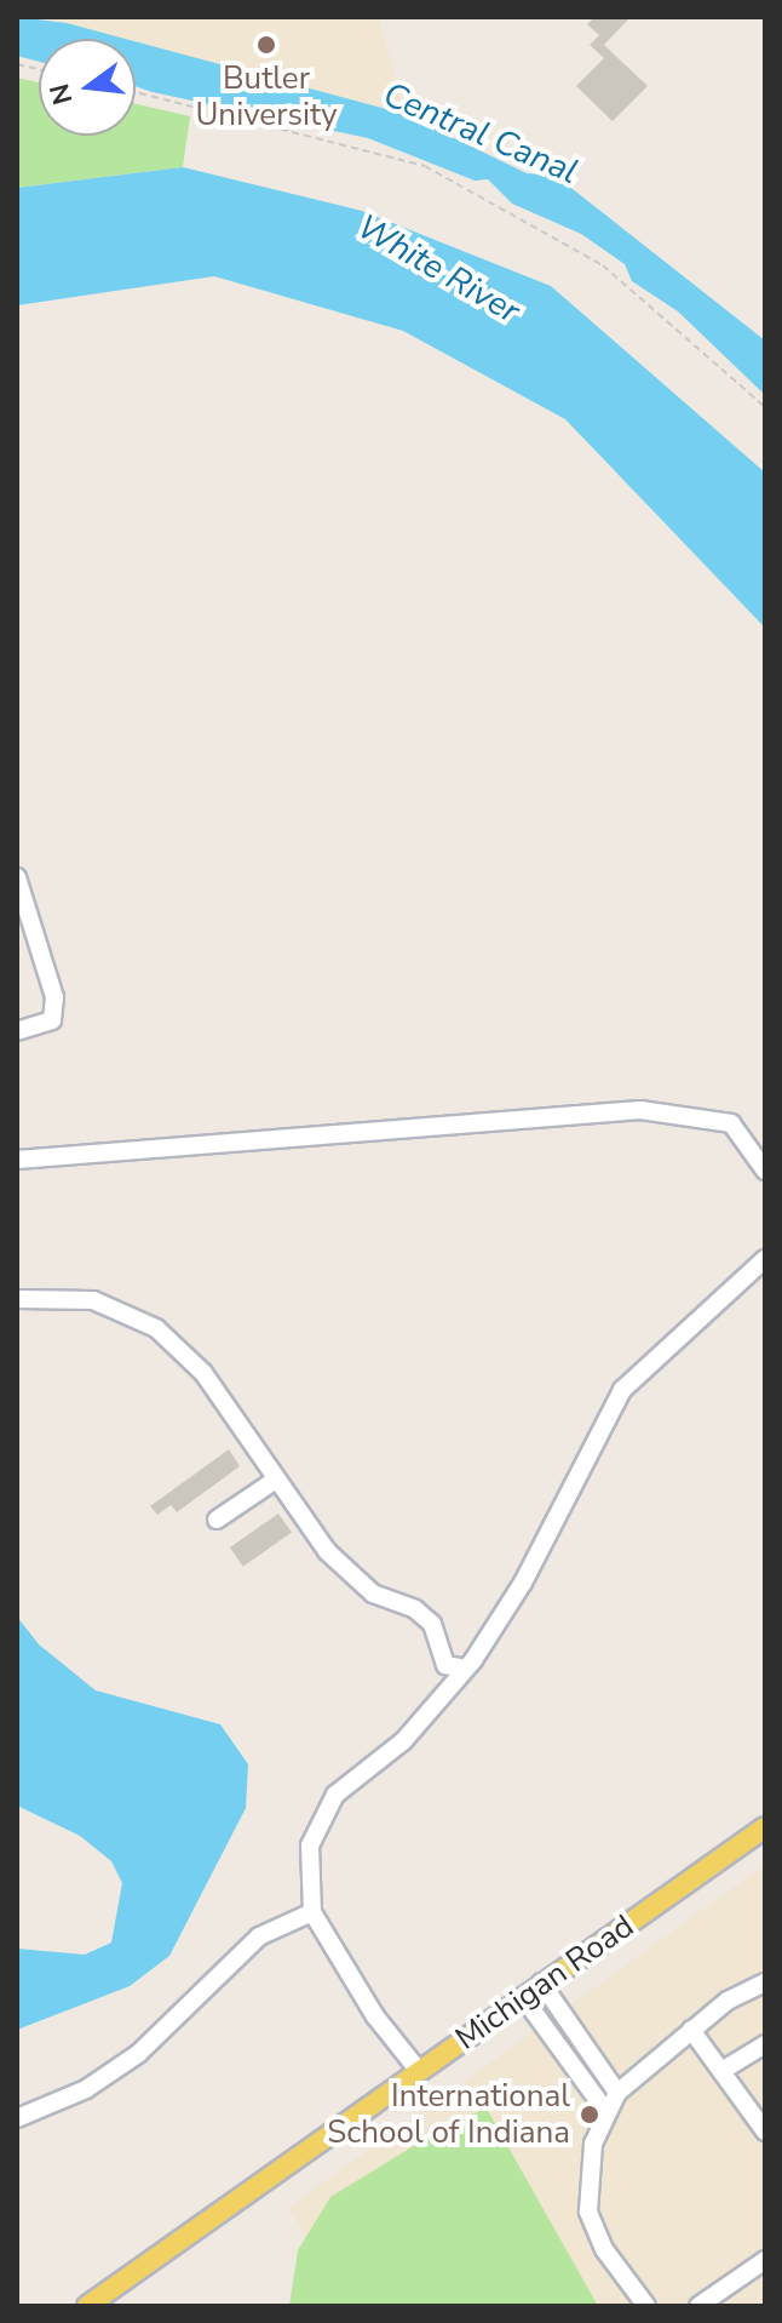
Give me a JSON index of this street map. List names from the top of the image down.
{
  "streets": {
    "main road": ["Michigan Road"]
  },
  "water": ["Central Canal", "White River"],
  "places": ["Butler University", "International School of Indiana"],
  "north": "left"
}
